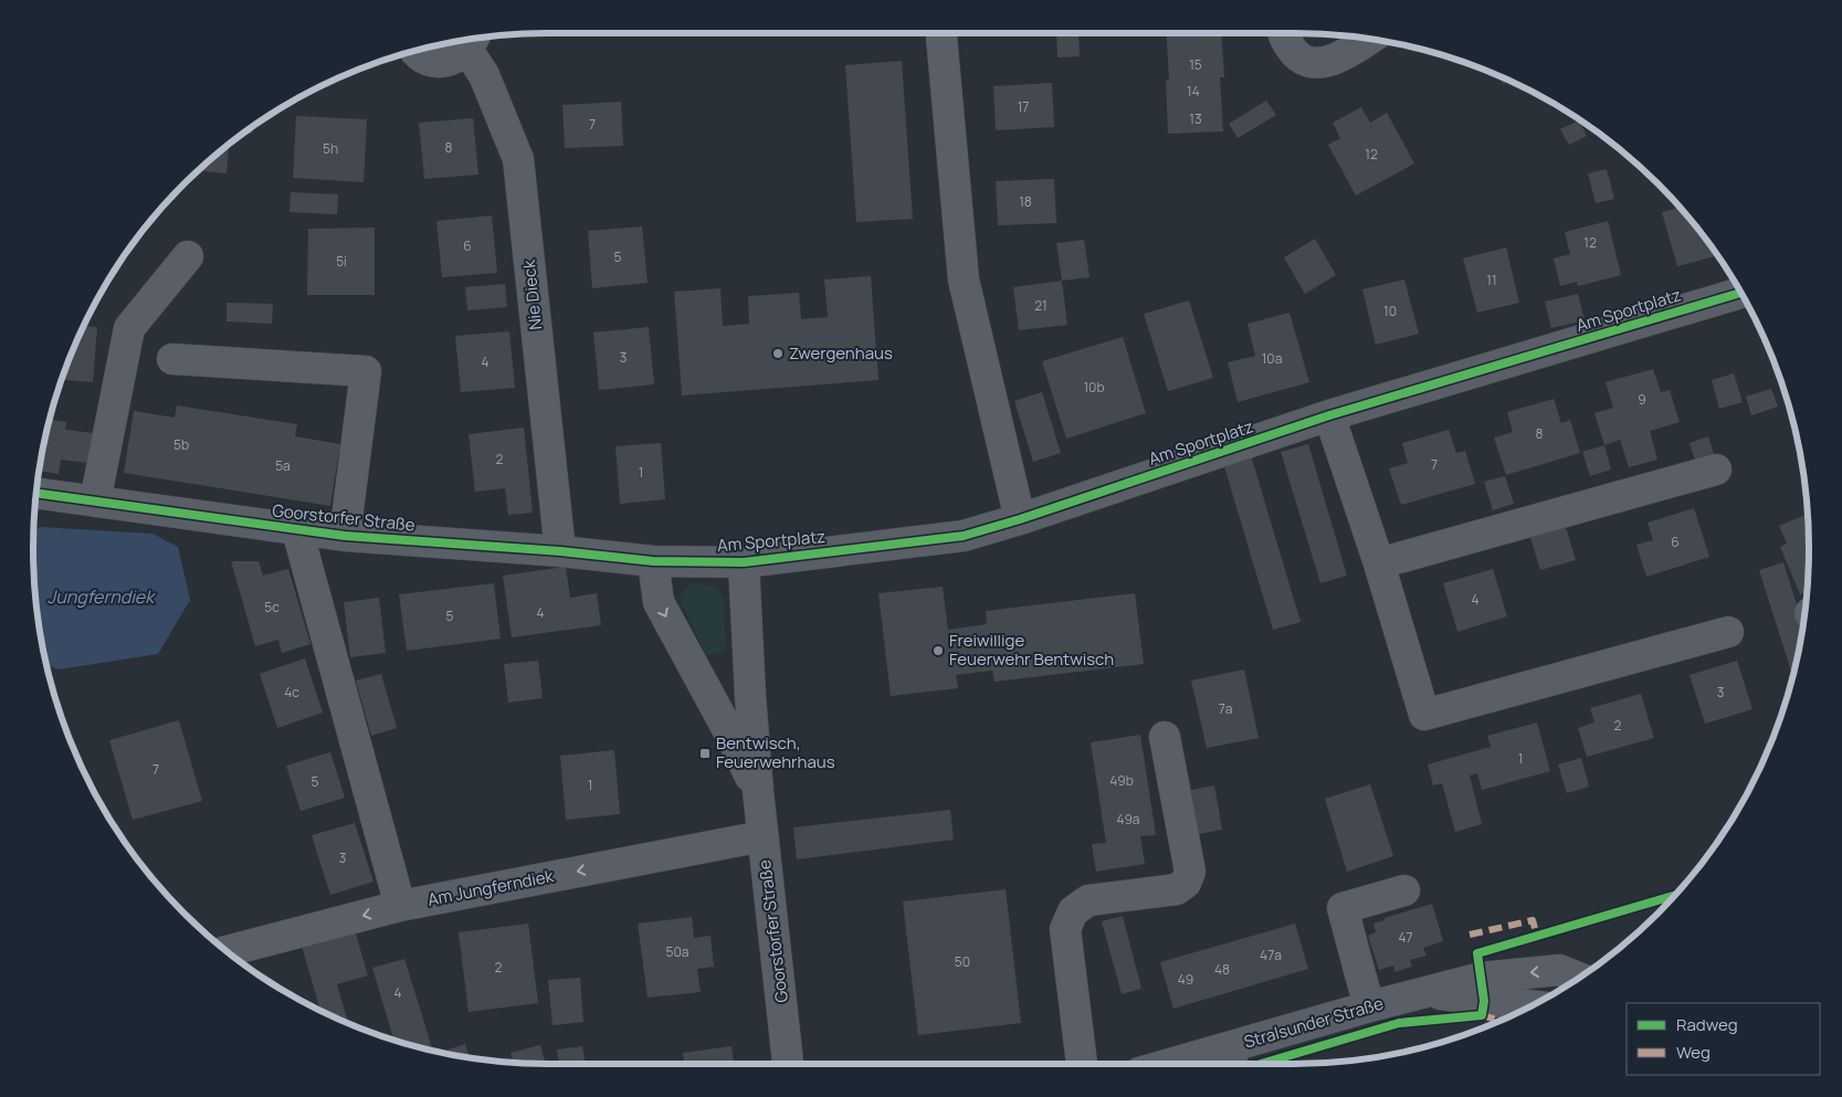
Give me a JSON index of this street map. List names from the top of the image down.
{
  "streets": {
    "street": [
      "Nie Dieck",
      "Am Sportplatz",
      "Goorstorfer Straße",
      "Am Jungferndiek",
      "Stralsunder Straße"
    ]
  },
  "crossings": [
    ["Nie Dieck", "Goorstorfer Straße"],
    ["Am Sportplatz", "Goorstorfer Straße"],
    ["Goorstorfer Straße", "Am Jungferndiek"]
  ],
  "one_way": ["Am Jungferndiek"],
  "water": ["Jungferndiek"],
  "places": {
    "other": ["Zwergenhaus", "Freiwillige Feuerwehr Bentwisch"],
    "transit": ["Bentwisch, Feuerwehrhaus"]
  },
  "house_numbers": [
    "15",
    "14",
    "17",
    "13",
    "7",
    "8",
    "5h",
    "12",
    "18",
    "12",
    "6",
    "5",
    "5i",
    "11",
    "21",
    "10",
    "3",
    "10a",
    "4",
    "10b",
    "9",
    "8",
    "5b",
    "2",
    "7",
    "5a",
    "1",
    "6",
    "4",
    "5c",
    "4",
    "5",
    "4c",
    "3",
    "7a",
    "2",
    "1",
    "7",
    "49b",
    "5",
    "1",
    "49a",
    "3",
    "47",
    "50a",
    "47a",
    "50",
    "2",
    "48",
    "49",
    "4"
  ],
  "legend": ["Radweg", "Weg"]
}
